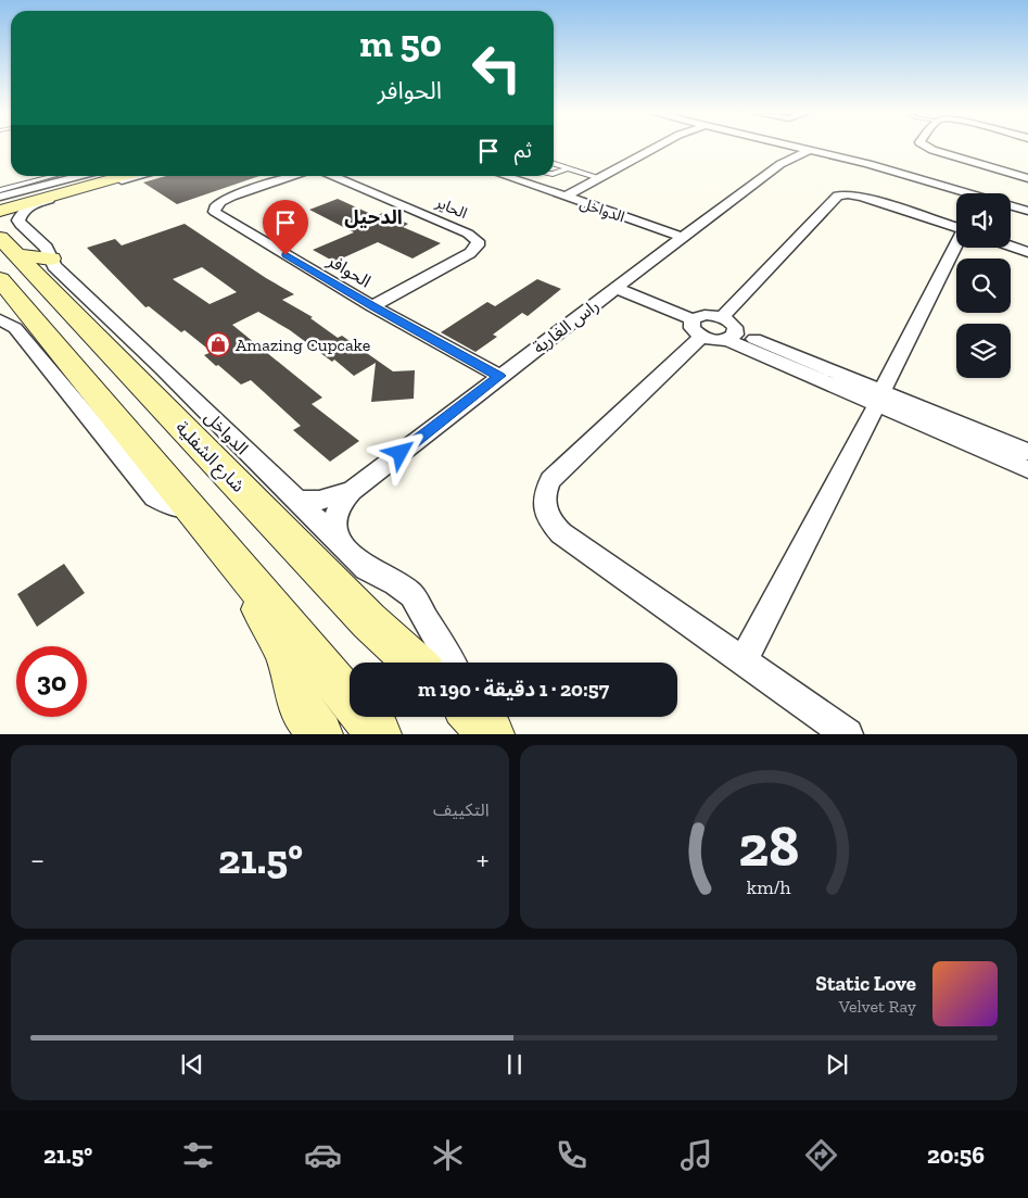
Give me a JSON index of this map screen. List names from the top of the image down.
{
  "streets": {
    "street": [
      "الحاير",
      "الدواخل",
      "الحوافر",
      "راس الغارية",
      "شارع الشفلية"
    ]
  },
  "crossings": [
    ["الحاير", "الحوافر"],
    ["الدواخل", "راس الغارية"],
    ["الحوافر", "راس الغارية"]
  ],
  "districts": ["الدحيل"],
  "places": {
    "shop": ["Amazing Cupcake"]
  },
  "page": {
    "turn": ["50 m", "الحوافر"],
    "then": "ثم",
    "limit": "30",
    "trip": "20:57 · 1 دقيقة · 190 m",
    "tile": "التكييف",
    "heat": ["−", "21.5°", "+"],
    "song": ["Static Love", "Velvet Ray"],
    "tabs": ["20:56", "21.5°"],
    "gauge": ["28", "km/h"]
  }
}
